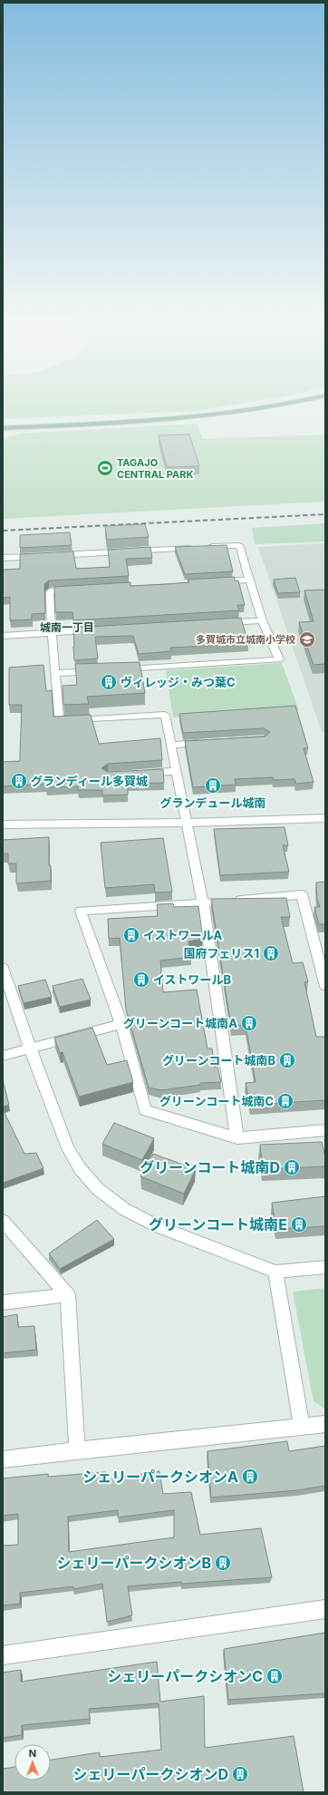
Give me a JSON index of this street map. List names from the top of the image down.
{
  "districts": ["城南一丁目"],
  "places": {
    "sports": ["TAGAJO CENTRAL PARK"],
    "school or university": ["多賀城市立城南小学校"],
    "building": [
      "ヴィレッジ・みつ葉C",
      "グランディール多賀城",
      "グランデュール城南",
      "イストワールA",
      "国府フェリス1",
      "イストワールB",
      "グリーンコート城南A",
      "グリーンコート城南B",
      "グリーンコート城南C",
      "グリーンコート城南D",
      "グリーンコート城南E",
      "シェリーパークシオンA",
      "シェリーパークシオンB",
      "シェリーパークシオンC",
      "シェリーパークシオンD"
    ]
  },
  "north": "top"
}
